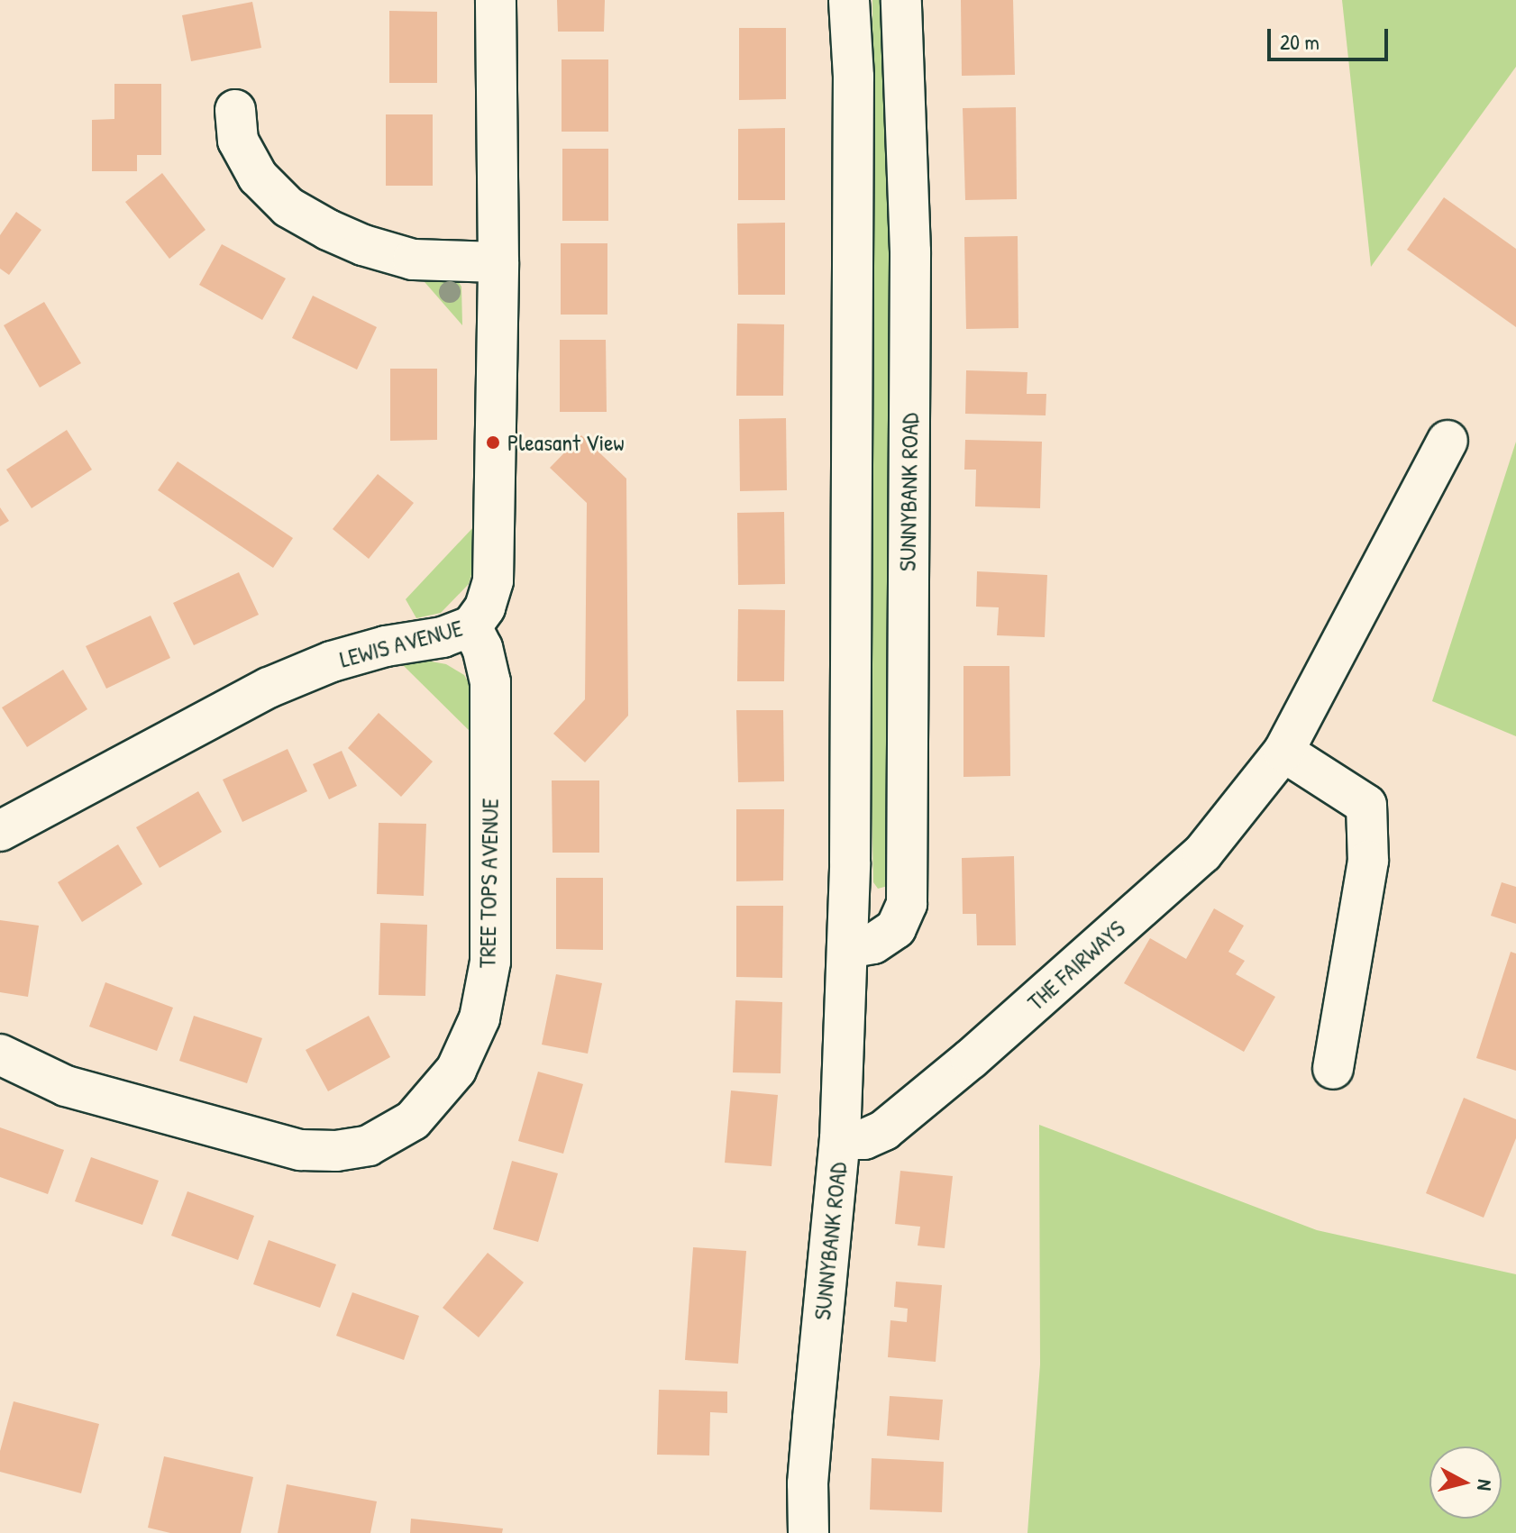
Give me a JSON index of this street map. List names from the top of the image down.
{
  "streets": {
    "street": [
      "SUNNYBANK ROAD",
      "LEWIS AVENUE",
      "TREE TOPS AVENUE",
      "THE FAIRWAYS"
    ]
  },
  "crossings": [
    ["SUNNYBANK ROAD", "THE FAIRWAYS"],
    ["LEWIS AVENUE", "TREE TOPS AVENUE"]
  ],
  "places": ["Pleasant View"],
  "scale_bar": "20 m",
  "north": "right"
}
